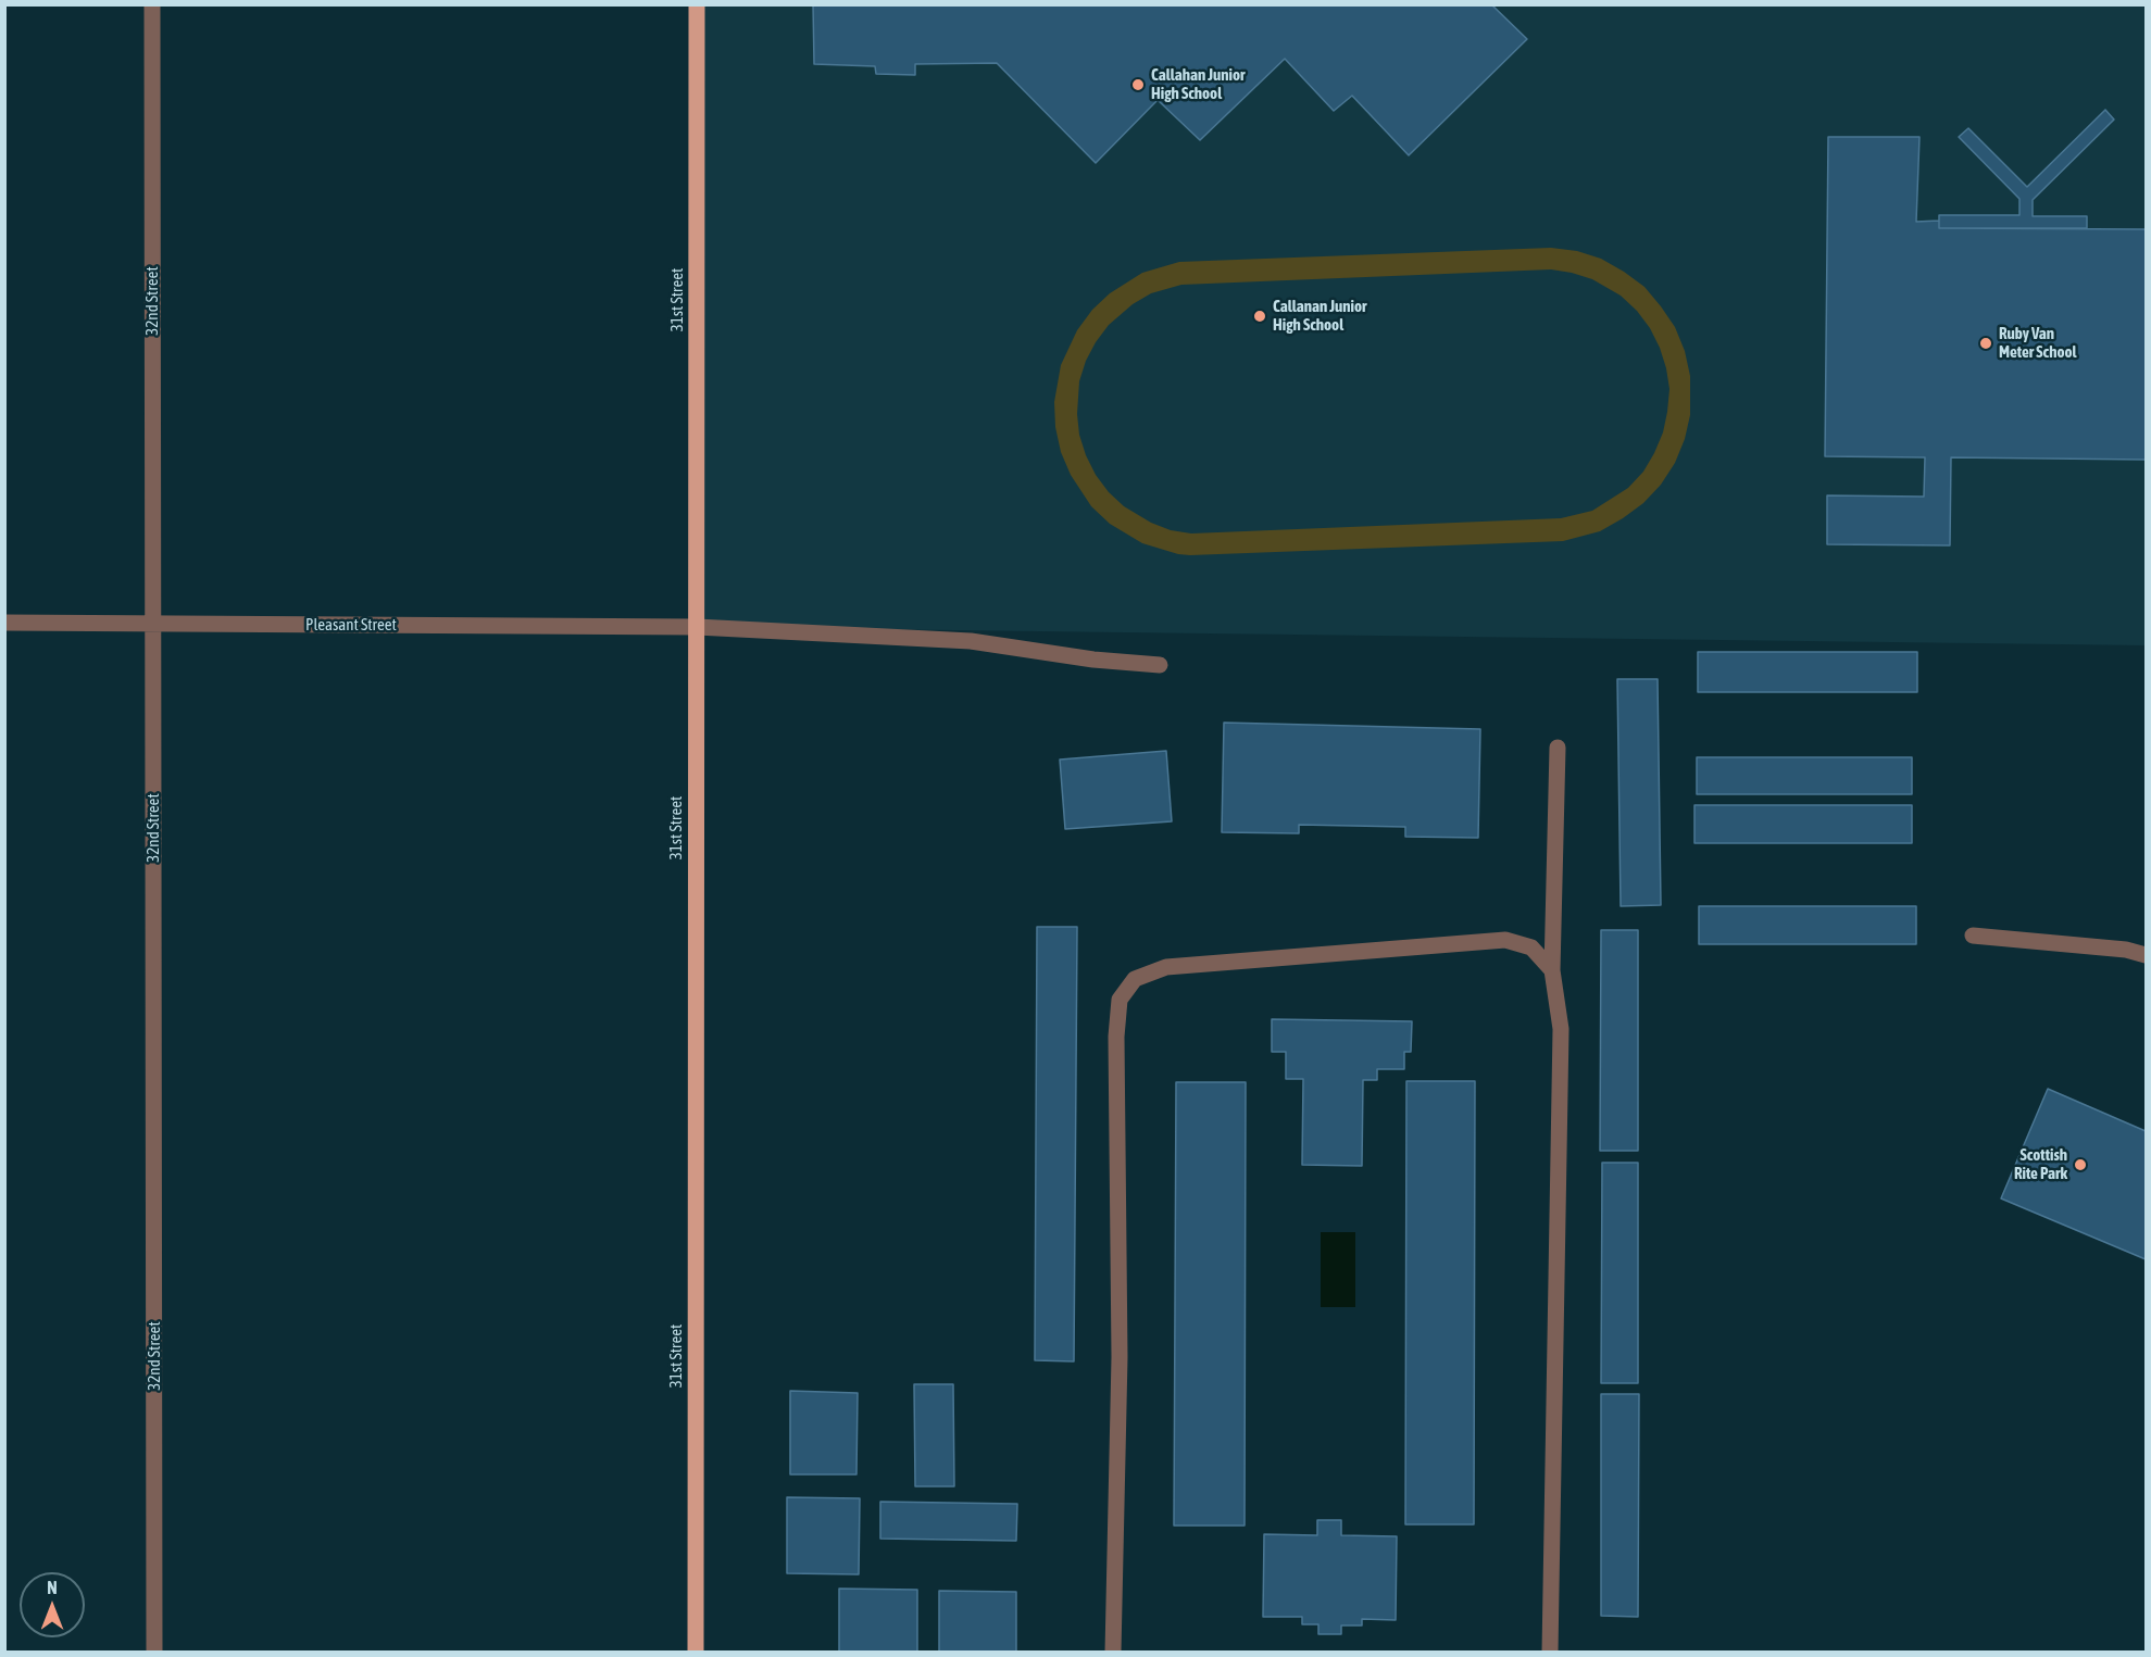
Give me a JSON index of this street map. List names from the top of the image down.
{
  "streets": {
    "main road": ["31st Street"],
    "street": ["32nd Street", "Pleasant Street"]
  },
  "crossings": [
    ["31st Street", "Pleasant Street"],
    ["32nd Street", "Pleasant Street"]
  ],
  "places": [
    "Callahan Junior High School",
    "Callanan Junior High School",
    "Ruby Van Meter School",
    "Scottish Rite Park"
  ],
  "north": "top"
}
